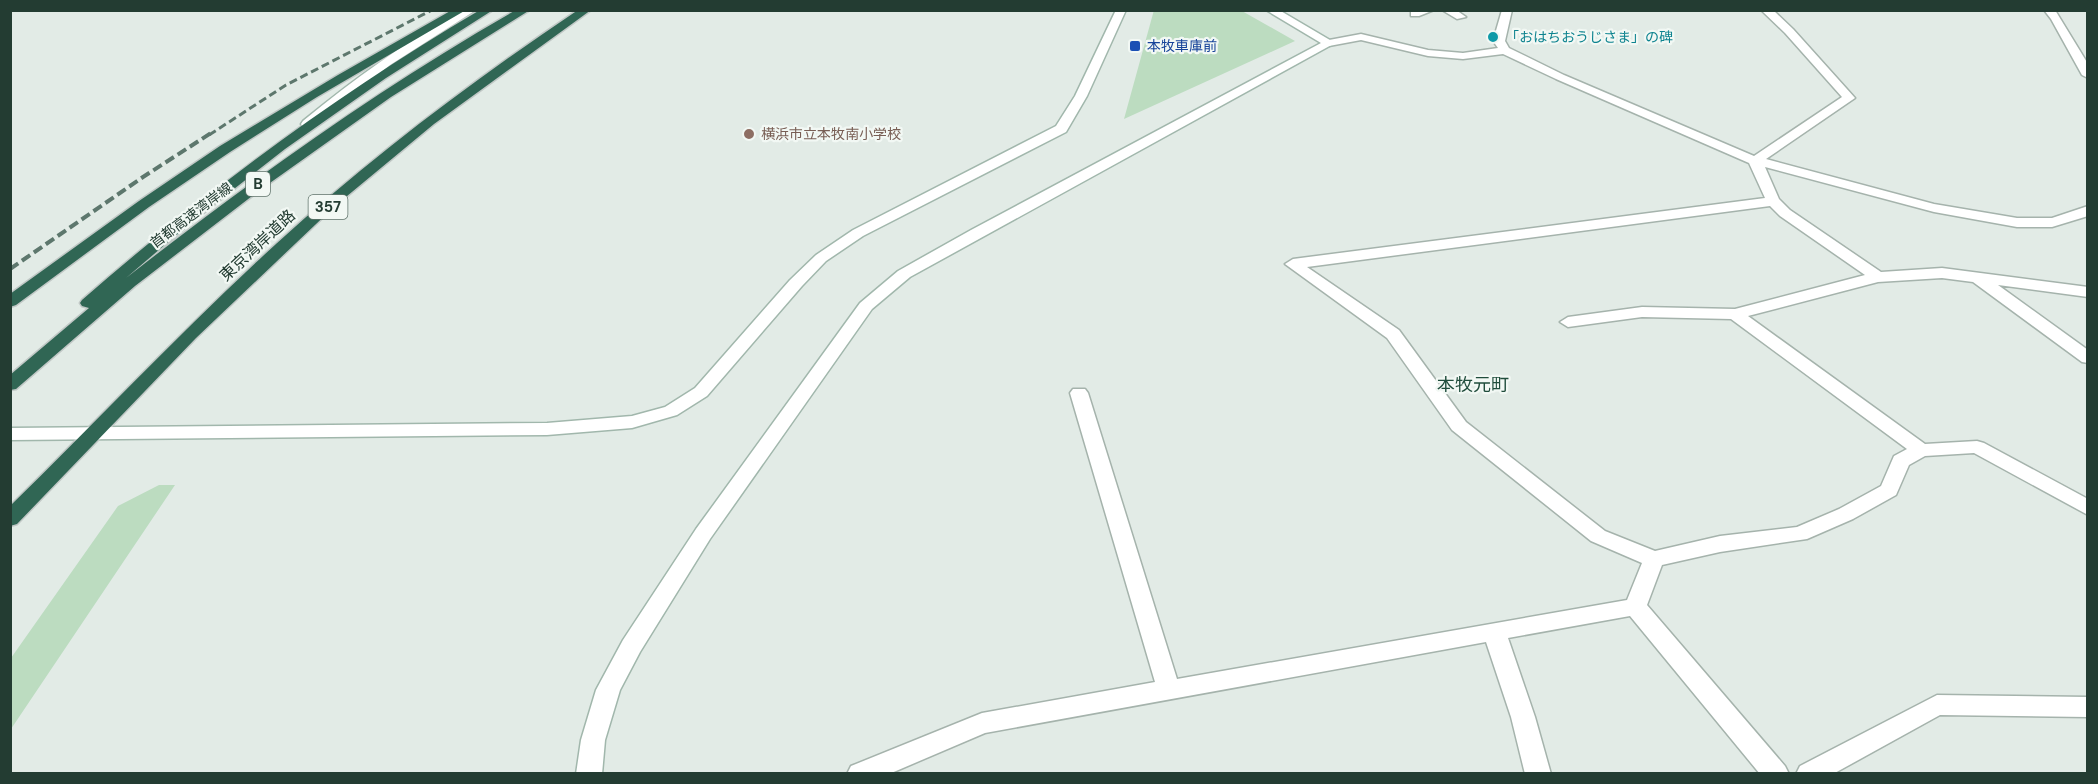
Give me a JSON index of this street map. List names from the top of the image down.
{
  "streets": {
    "highway": [
      "B",
      "357",
      "首都高速湾岸線",
      "東京湾岸道路"
    ]
  },
  "districts": ["本牧元町"],
  "places": {
    "other": ["「おはちおうじさま」の碑", "横浜市立本牧南小学校"],
    "transit": ["本牧車庫前"]
  }
}
